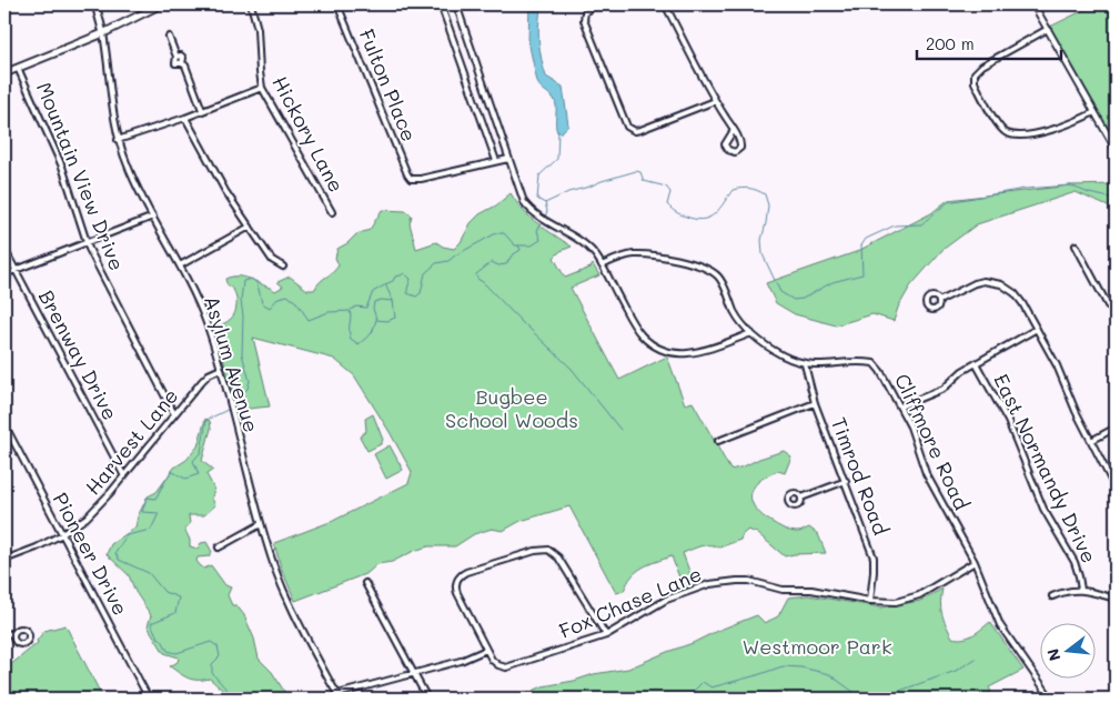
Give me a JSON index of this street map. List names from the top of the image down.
{
  "streets": {
    "main road": ["Asylum Avenue"],
    "street": [
      "Fulton Place",
      "Hickory Lane",
      "Mountain View Drive",
      "Brenway Drive",
      "Harvest Lane",
      "Cliffmore Road",
      "East Normandy Drive",
      "Timrod Road",
      "Pioneer Drive",
      "Fox Chase Lane"
    ]
  },
  "crossings": [
    ["Mountain View Drive", "Harvest Lane"],
    ["Brenway Drive", "Harvest Lane"],
    ["Asylum Avenue", "Harvest Lane"],
    ["Harvest Lane", "Pioneer Drive"],
    ["Cliffmore Road", "Timrod Road"],
    ["Cliffmore Road", "Fox Chase Lane"],
    ["Timrod Road", "Fox Chase Lane"]
  ],
  "parks": ["Bugbee School Woods", "Westmoor Park"],
  "scale_bar": "200 m",
  "north": "left"
}
